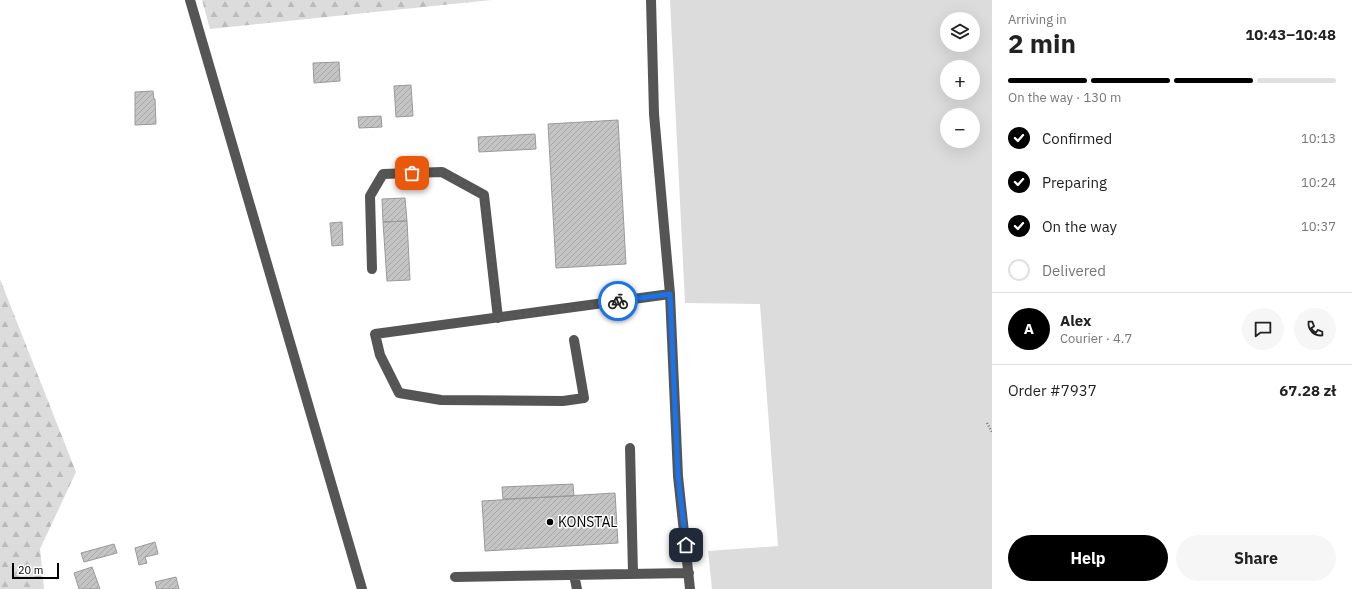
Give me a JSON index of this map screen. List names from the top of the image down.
{
  "places": ["KONSTAL"],
  "scale_bar": "20 m",
  "page": {
    "heading": ["2 min", "Arriving in", "10:43–10:48"],
    "panel": [
      "Alex",
      "Courier · 4.7",
      "Order #7937",
      "67.28 zł"
    ],
    "map_buttons": ["+", "−"],
    "bar": "On the way · 130 m",
    "list": [
      ["Confirmed", "10:13"],
      ["Preparing", "10:24"],
      ["On the way", "10:37"],
      "Delivered"
    ],
    "round": "A",
    "buttons": ["Help", "Share"],
    "scale": "20 m"
  }
}
